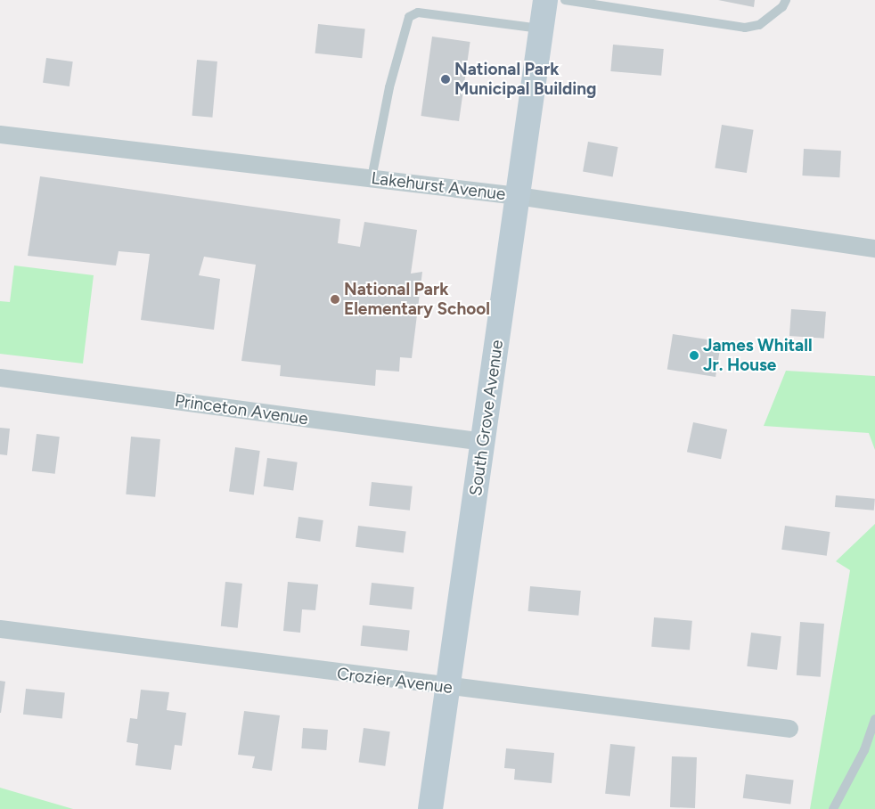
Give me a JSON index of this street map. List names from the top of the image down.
{
  "streets": {
    "main road": ["South Grove Avenue"],
    "street": ["Lakehurst Avenue", "Princeton Avenue", "Crozier Avenue"]
  },
  "crossings": [
    ["Lakehurst Avenue", "South Grove Avenue"],
    ["Princeton Avenue", "South Grove Avenue"],
    ["South Grove Avenue", "Crozier Avenue"]
  ],
  "places": ["National Park Municipal Building", "National Park Elementary School", "James Whitall Jr. House"]
}
